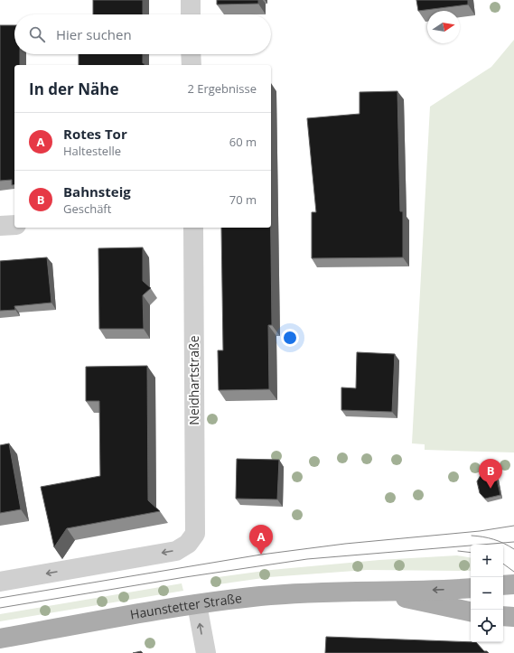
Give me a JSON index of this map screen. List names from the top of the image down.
{
  "streets": {
    "main road": ["Haunstetter Straße"],
    "street": ["Neidhartstraße"]
  },
  "north": "right",
  "page": {
    "search": "Hier suchen",
    "heading": ["In der Nähe", "2 Ergebnisse"],
    "list": [
      {
        "mark": "A",
        "name": "Rotes Tor",
        "note": "Haltestelle",
        "value": "60 m"
      },
      {
        "mark": "B",
        "name": "Bahnsteig",
        "note": "Geschäft",
        "value": "70 m"
      }
    ],
    "pins": ["B", "A"],
    "map_buttons": ["+", "−"]
  }
}
